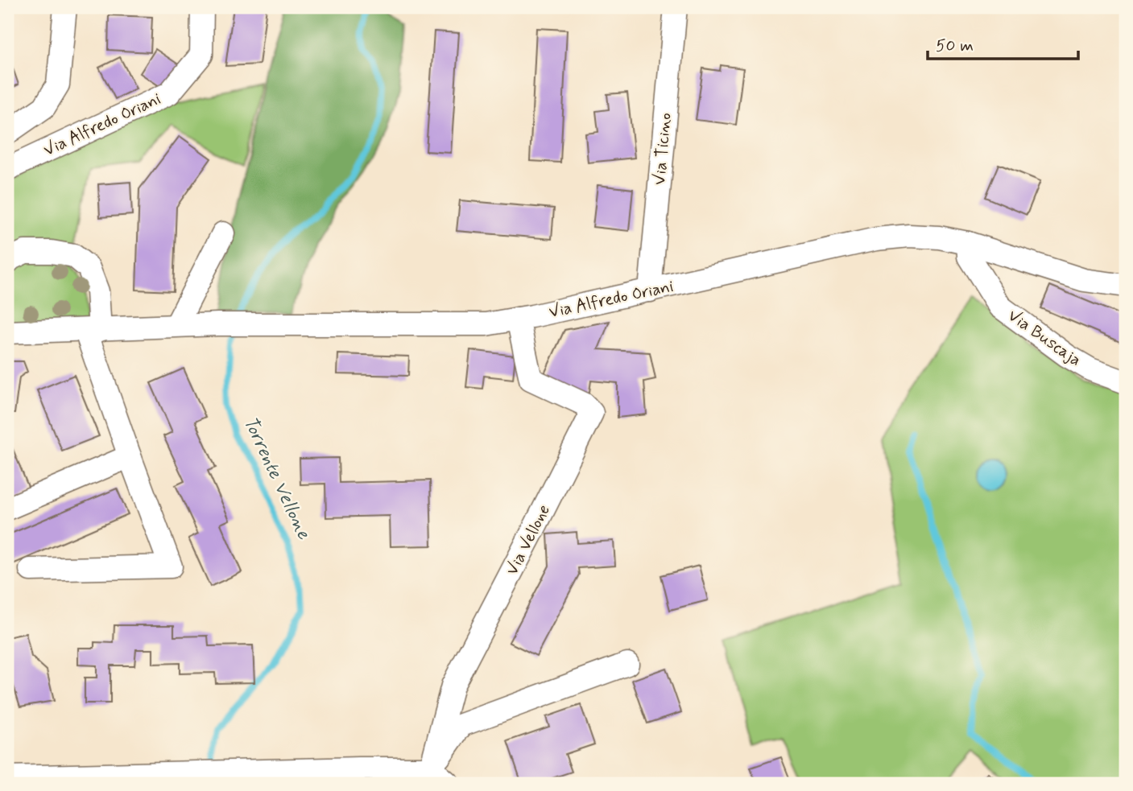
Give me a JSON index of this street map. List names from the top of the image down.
{
  "streets": {
    "street": [
      "Via Alfredo Oriani",
      "Via Ticino",
      "Via Buscaja",
      "Via Vellone"
    ]
  },
  "crossings": [
    ["Via Alfredo Oriani", "Via Ticino"],
    ["Via Alfredo Oriani", "Via Buscaja"],
    ["Via Alfredo Oriani", "Via Vellone"]
  ],
  "water": ["Torrente Vellone"],
  "scale_bar": "50 m"
}
